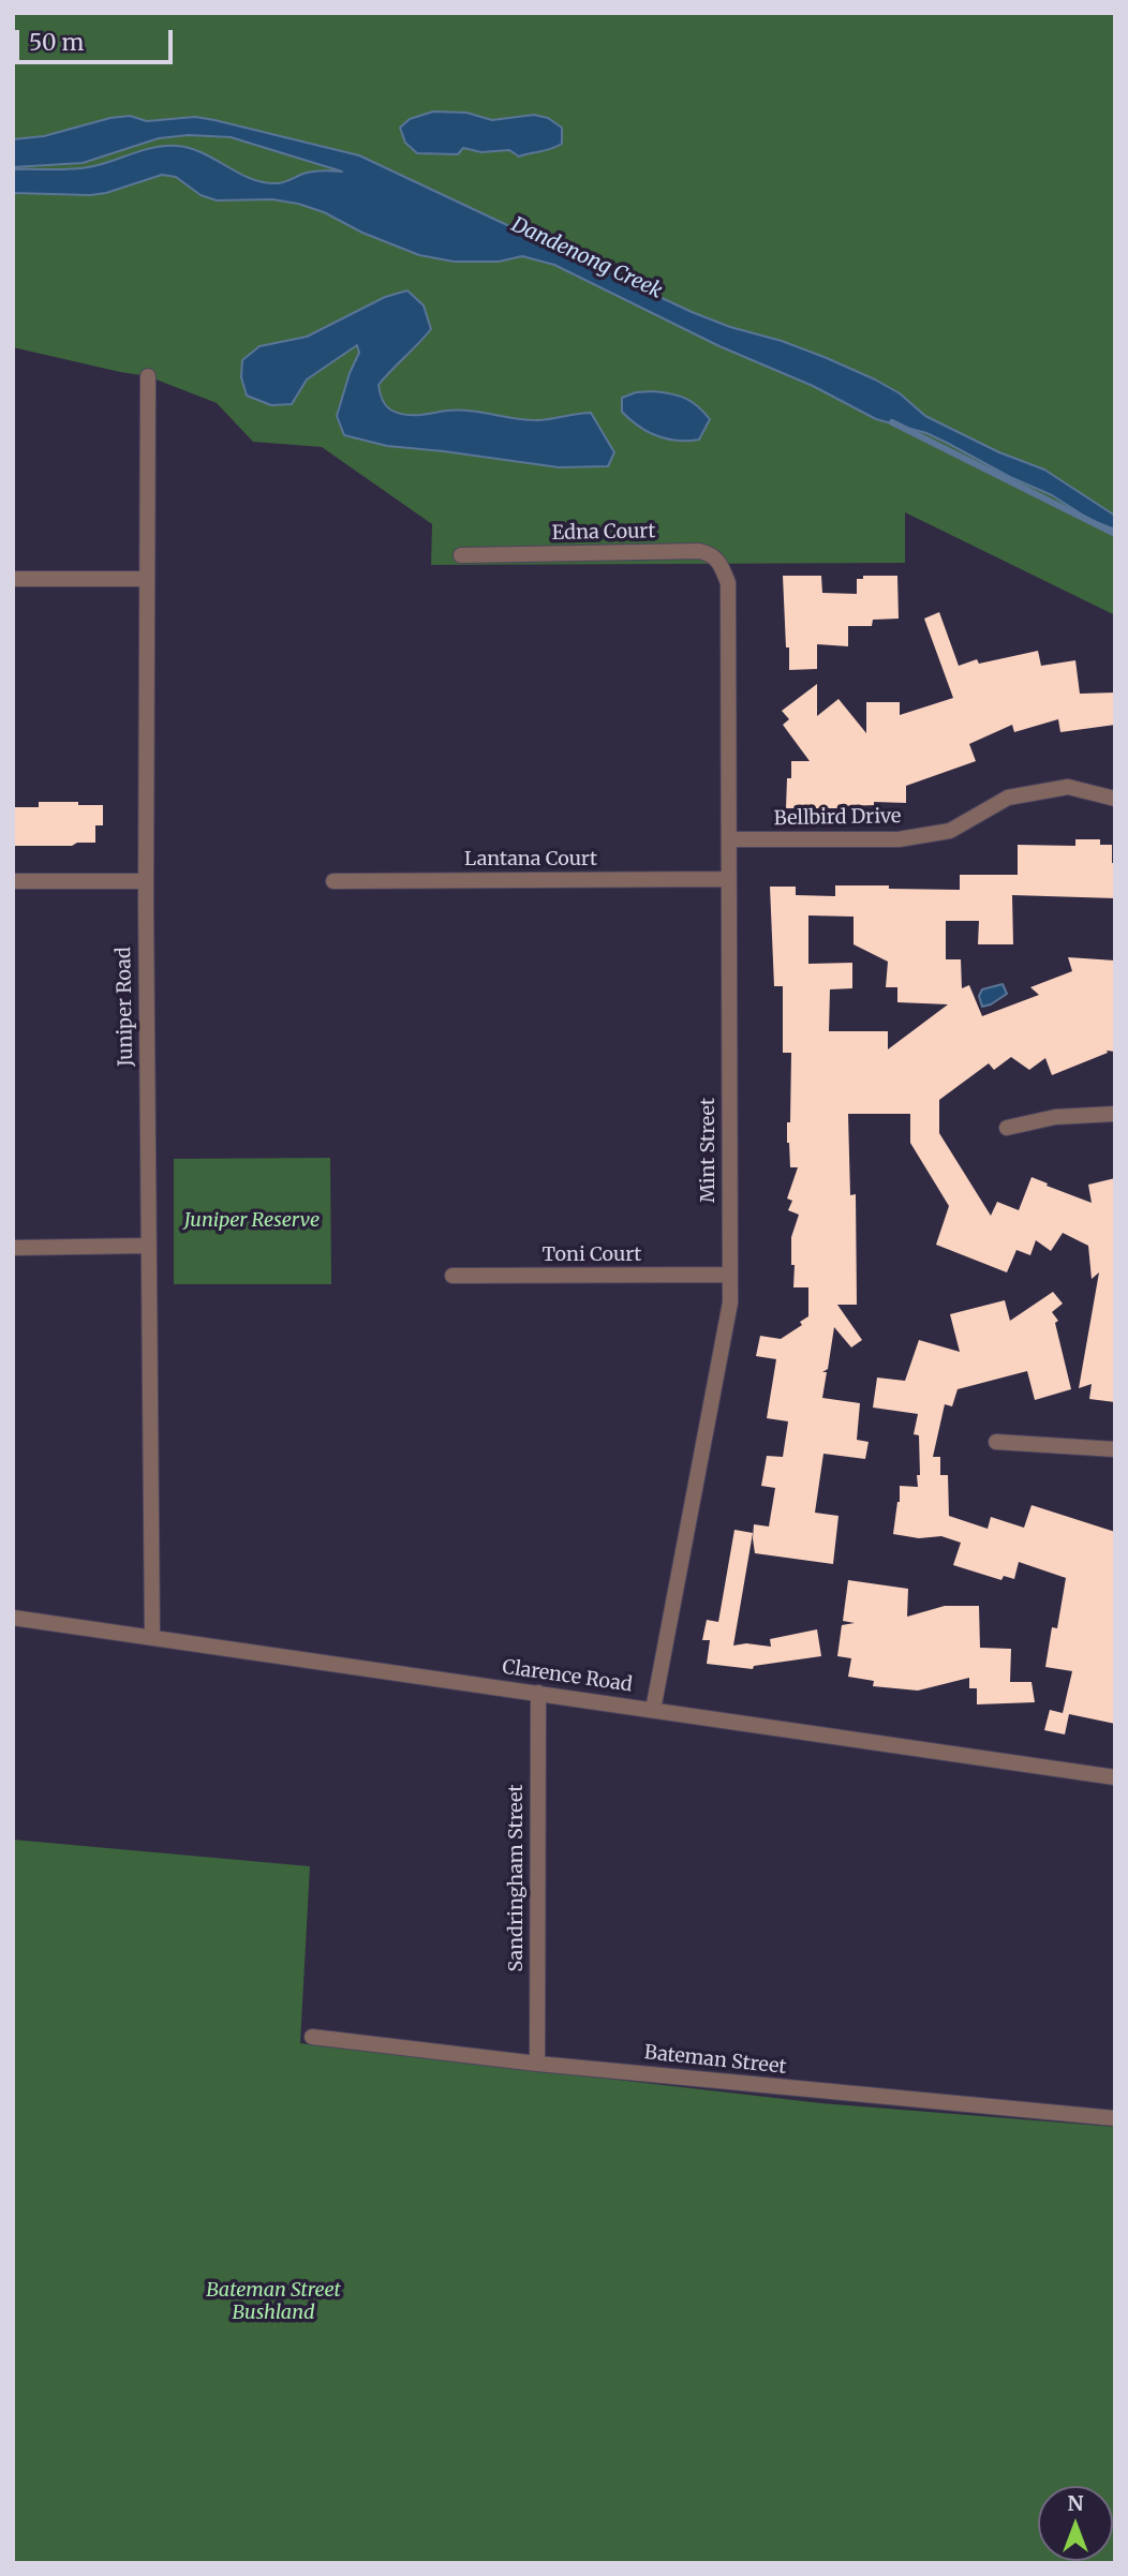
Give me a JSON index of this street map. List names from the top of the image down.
{
  "streets": {
    "street": [
      "Edna Court",
      "Bellbird Drive",
      "Lantana Court",
      "Juniper Road",
      "Mint Street",
      "Toni Court",
      "Clarence Road",
      "Sandringham Street",
      "Bateman Street"
    ]
  },
  "crossings": [
    ["Edna Court", "Mint Street"],
    ["Bellbird Drive", "Mint Street"],
    ["Lantana Court", "Mint Street"],
    ["Juniper Road", "Clarence Road"],
    ["Mint Street", "Toni Court"],
    ["Mint Street", "Clarence Road"],
    ["Clarence Road", "Sandringham Street"],
    ["Sandringham Street", "Bateman Street"]
  ],
  "water": ["Dandenong Creek"],
  "parks": ["Juniper Reserve", "Bateman Street Bushland"],
  "scale_bar": "50 m",
  "north": "top"
}
